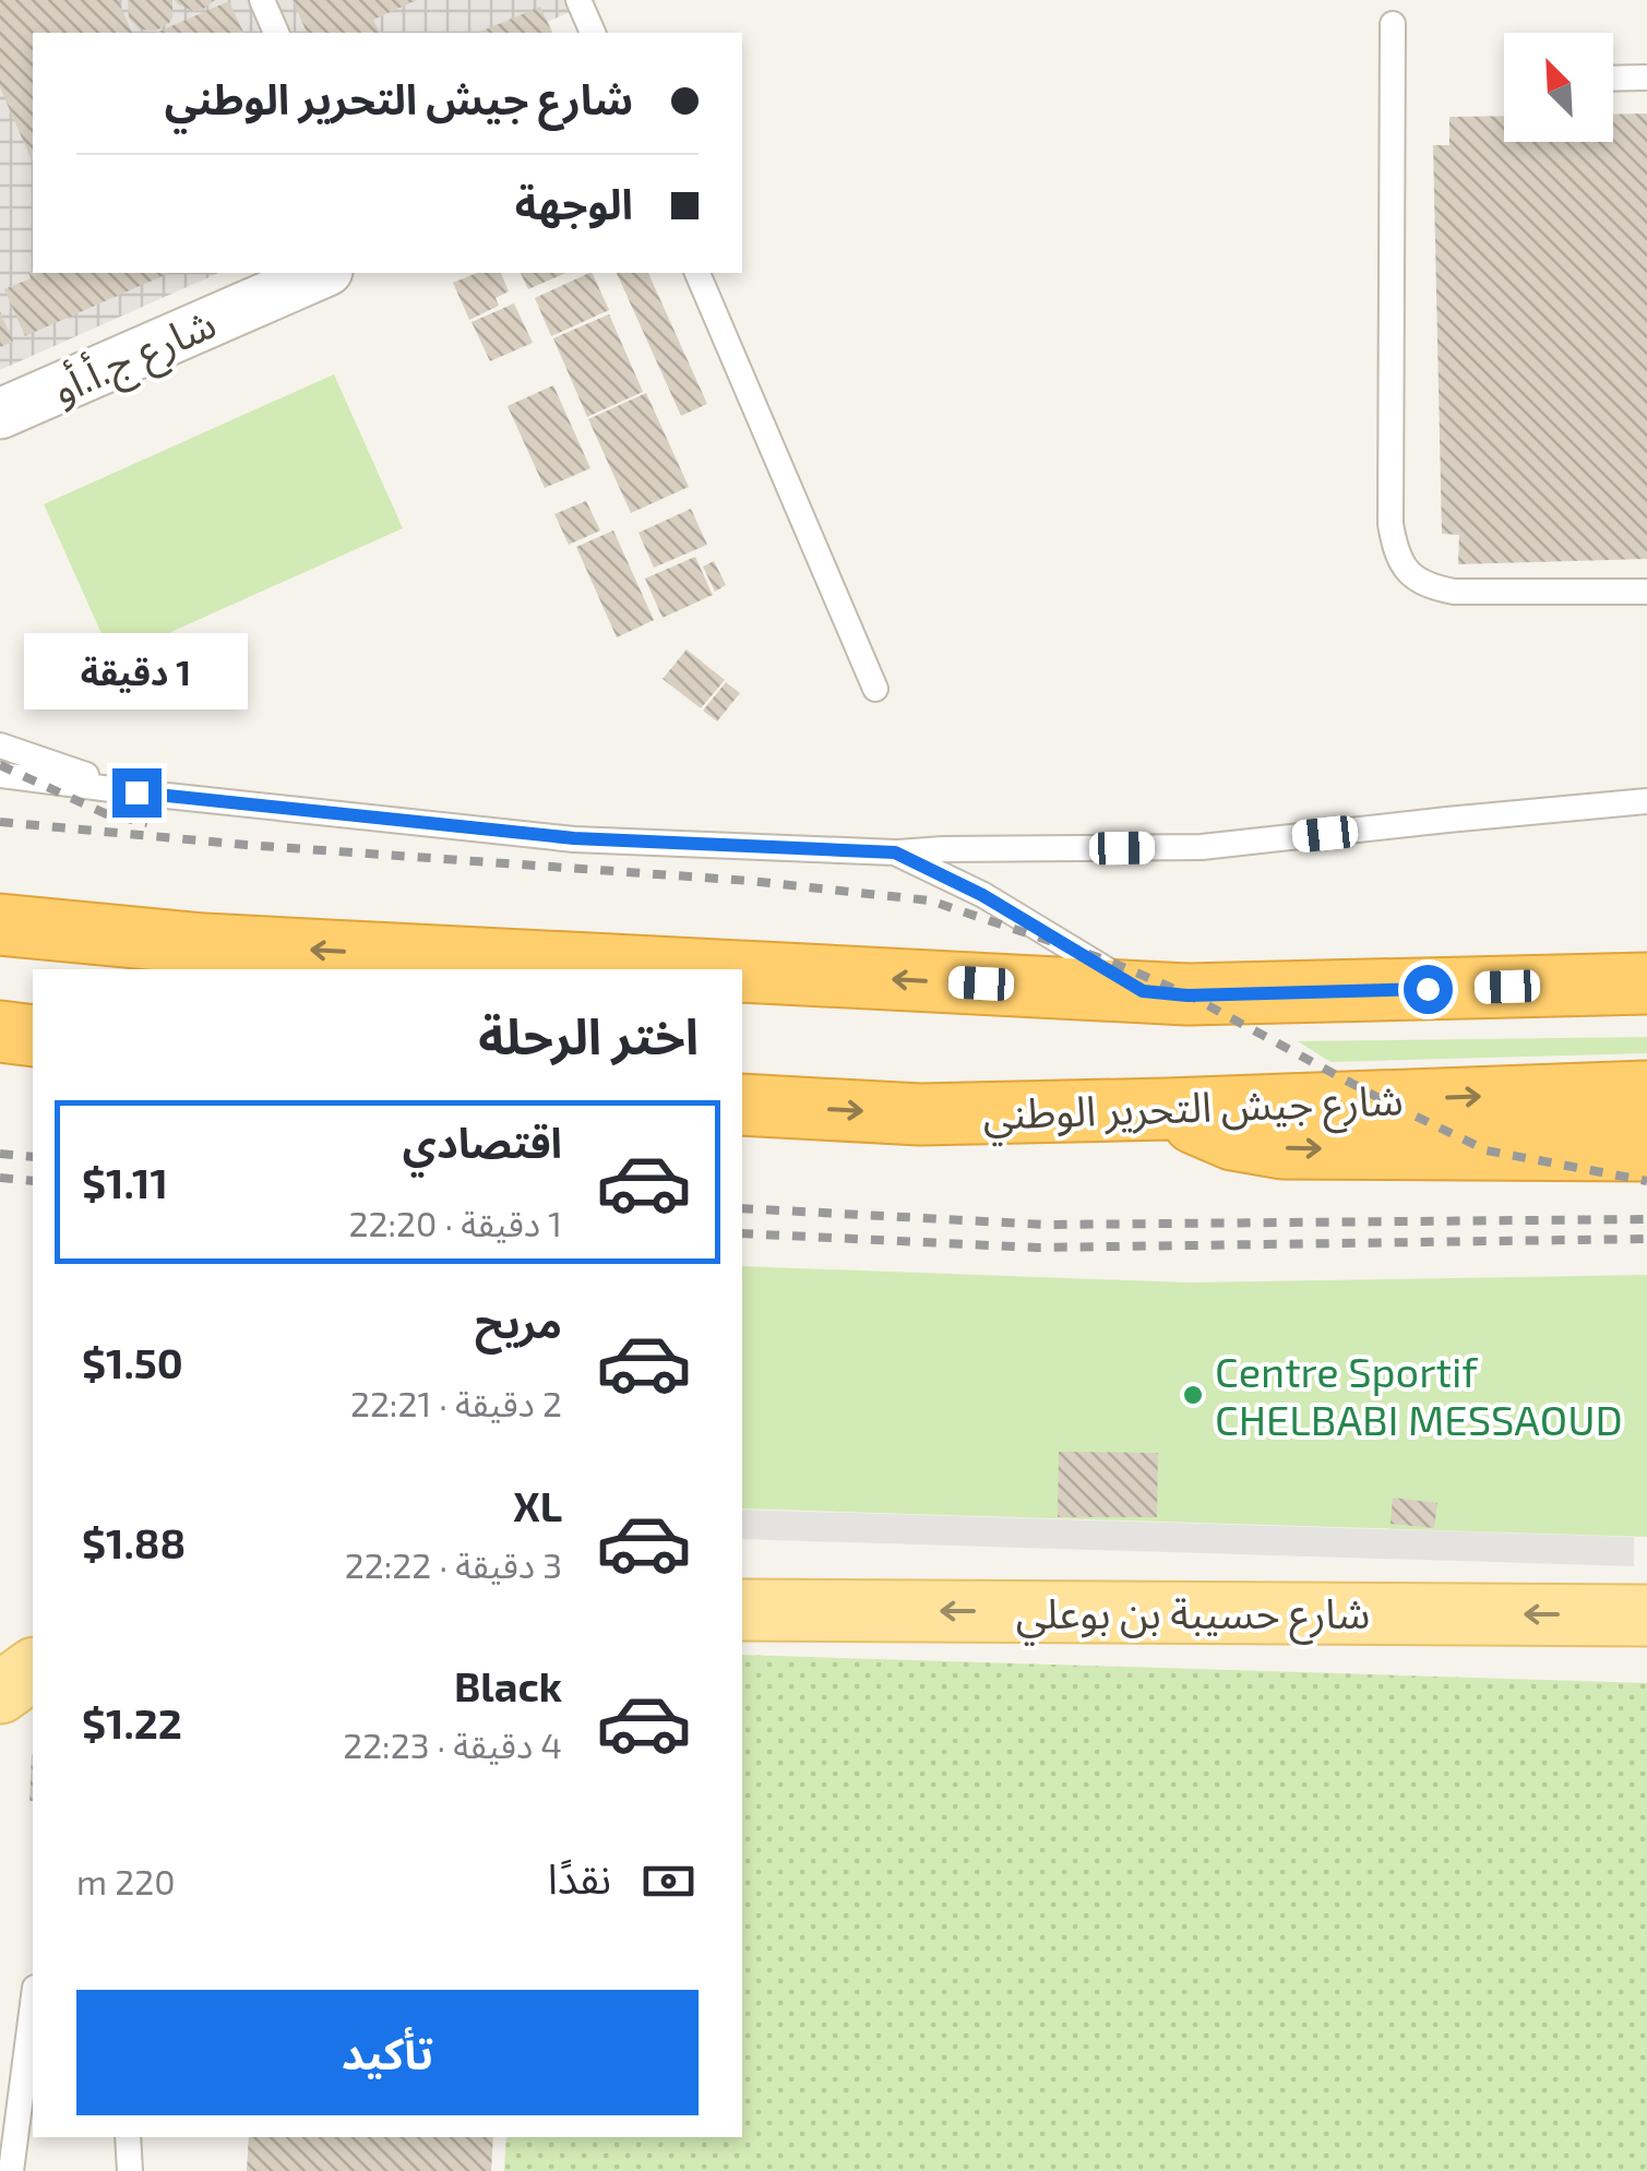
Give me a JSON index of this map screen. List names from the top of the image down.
{
  "streets": {
    "highway": ["شارع جيش التحرير الوطني"],
    "main road": ["شارع حسيبة بن بوعلي"],
    "street": ["شارع ج.أ.أو"]
  },
  "one_way": ["شارع حسيبة بن بوعلي"],
  "places": ["Centre Sportif CHELBABI MESSAOUD"],
  "north": "top left",
  "page": {
    "banner": ["شارع جيش التحرير الوطني", "الوجهة"],
    "bubble": "1 دقيقة",
    "heading": "اختر الرحلة",
    "list": [
      {
        "name": "اقتصادي",
        "note": "1 دقيقة · 22:20",
        "value": "$1.11"
      },
      {
        "name": "مريح",
        "note": "2 دقيقة · 22:21",
        "value": "$1.50"
      },
      {
        "name": "XL",
        "note": "3 دقيقة · 22:22",
        "value": "$1.88"
      },
      {
        "name": "Black",
        "note": "4 دقيقة · 22:23",
        "value": "$1.22"
      }
    ],
    "pay": ["نقدًا", "220 m"],
    "buttons": "تأكيد"
  }
}
